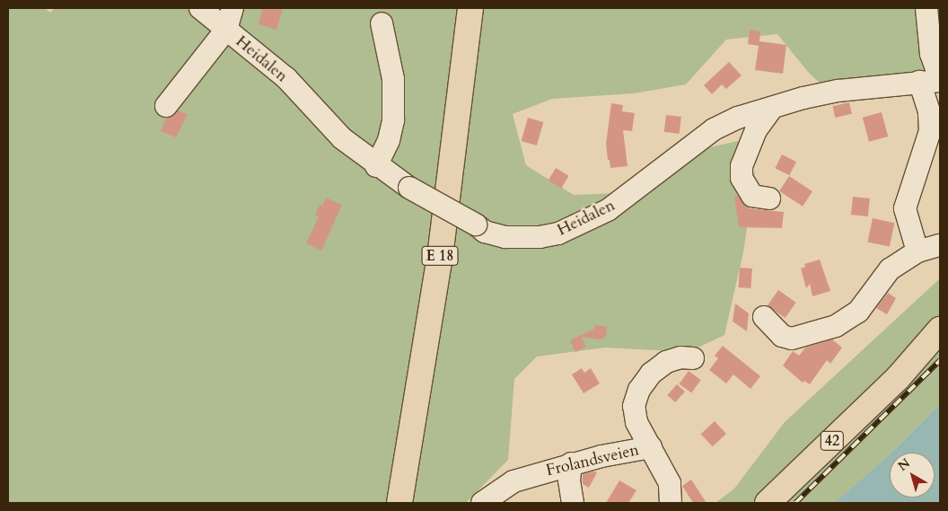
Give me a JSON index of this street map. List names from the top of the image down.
{
  "streets": {
    "main road": ["E 18", "42"],
    "street": ["Heidalen", "Frolandsveien"]
  },
  "north": "top left"
}
